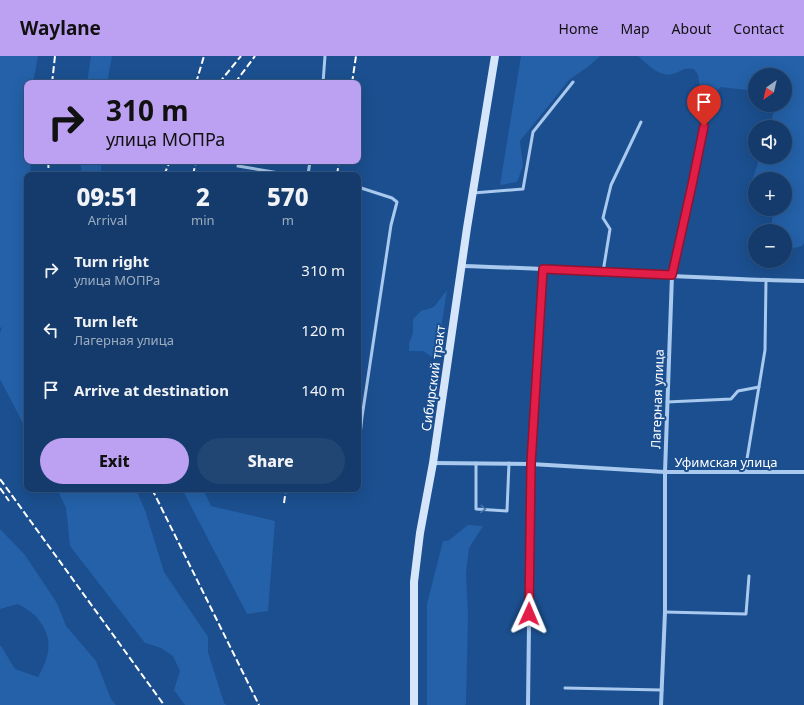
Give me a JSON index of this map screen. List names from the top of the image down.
{
  "streets": {
    "main road": ["Сибирский тракт"],
    "street": ["Лагерная улица", "Уфимская улица"]
  },
  "crossings": [
    ["Сибирский тракт", "Уфимская улица"],
    ["Лагерная улица", "Уфимская улица"]
  ],
  "north": "bottom left",
  "page": {
    "header": "Waylane",
    "nav": [
      "Home",
      "Map",
      "About",
      "Contact"
    ],
    "map_buttons": ["+", "−"],
    "turn": ["310 m", "улица МОПРа"],
    "eta": [
      "09:51",
      "Arrival",
      "2",
      "min",
      "570",
      "m"
    ],
    "list": [
      {
        "name": "Turn right",
        "note": "улица МОПРа",
        "value": "310 m"
      },
      {
        "name": "Turn left",
        "note": "Лагерная улица",
        "value": "120 m"
      },
      {
        "name": "Arrive at destination",
        "value": "140 m"
      }
    ],
    "buttons": ["Exit", "Share"]
  }
}
